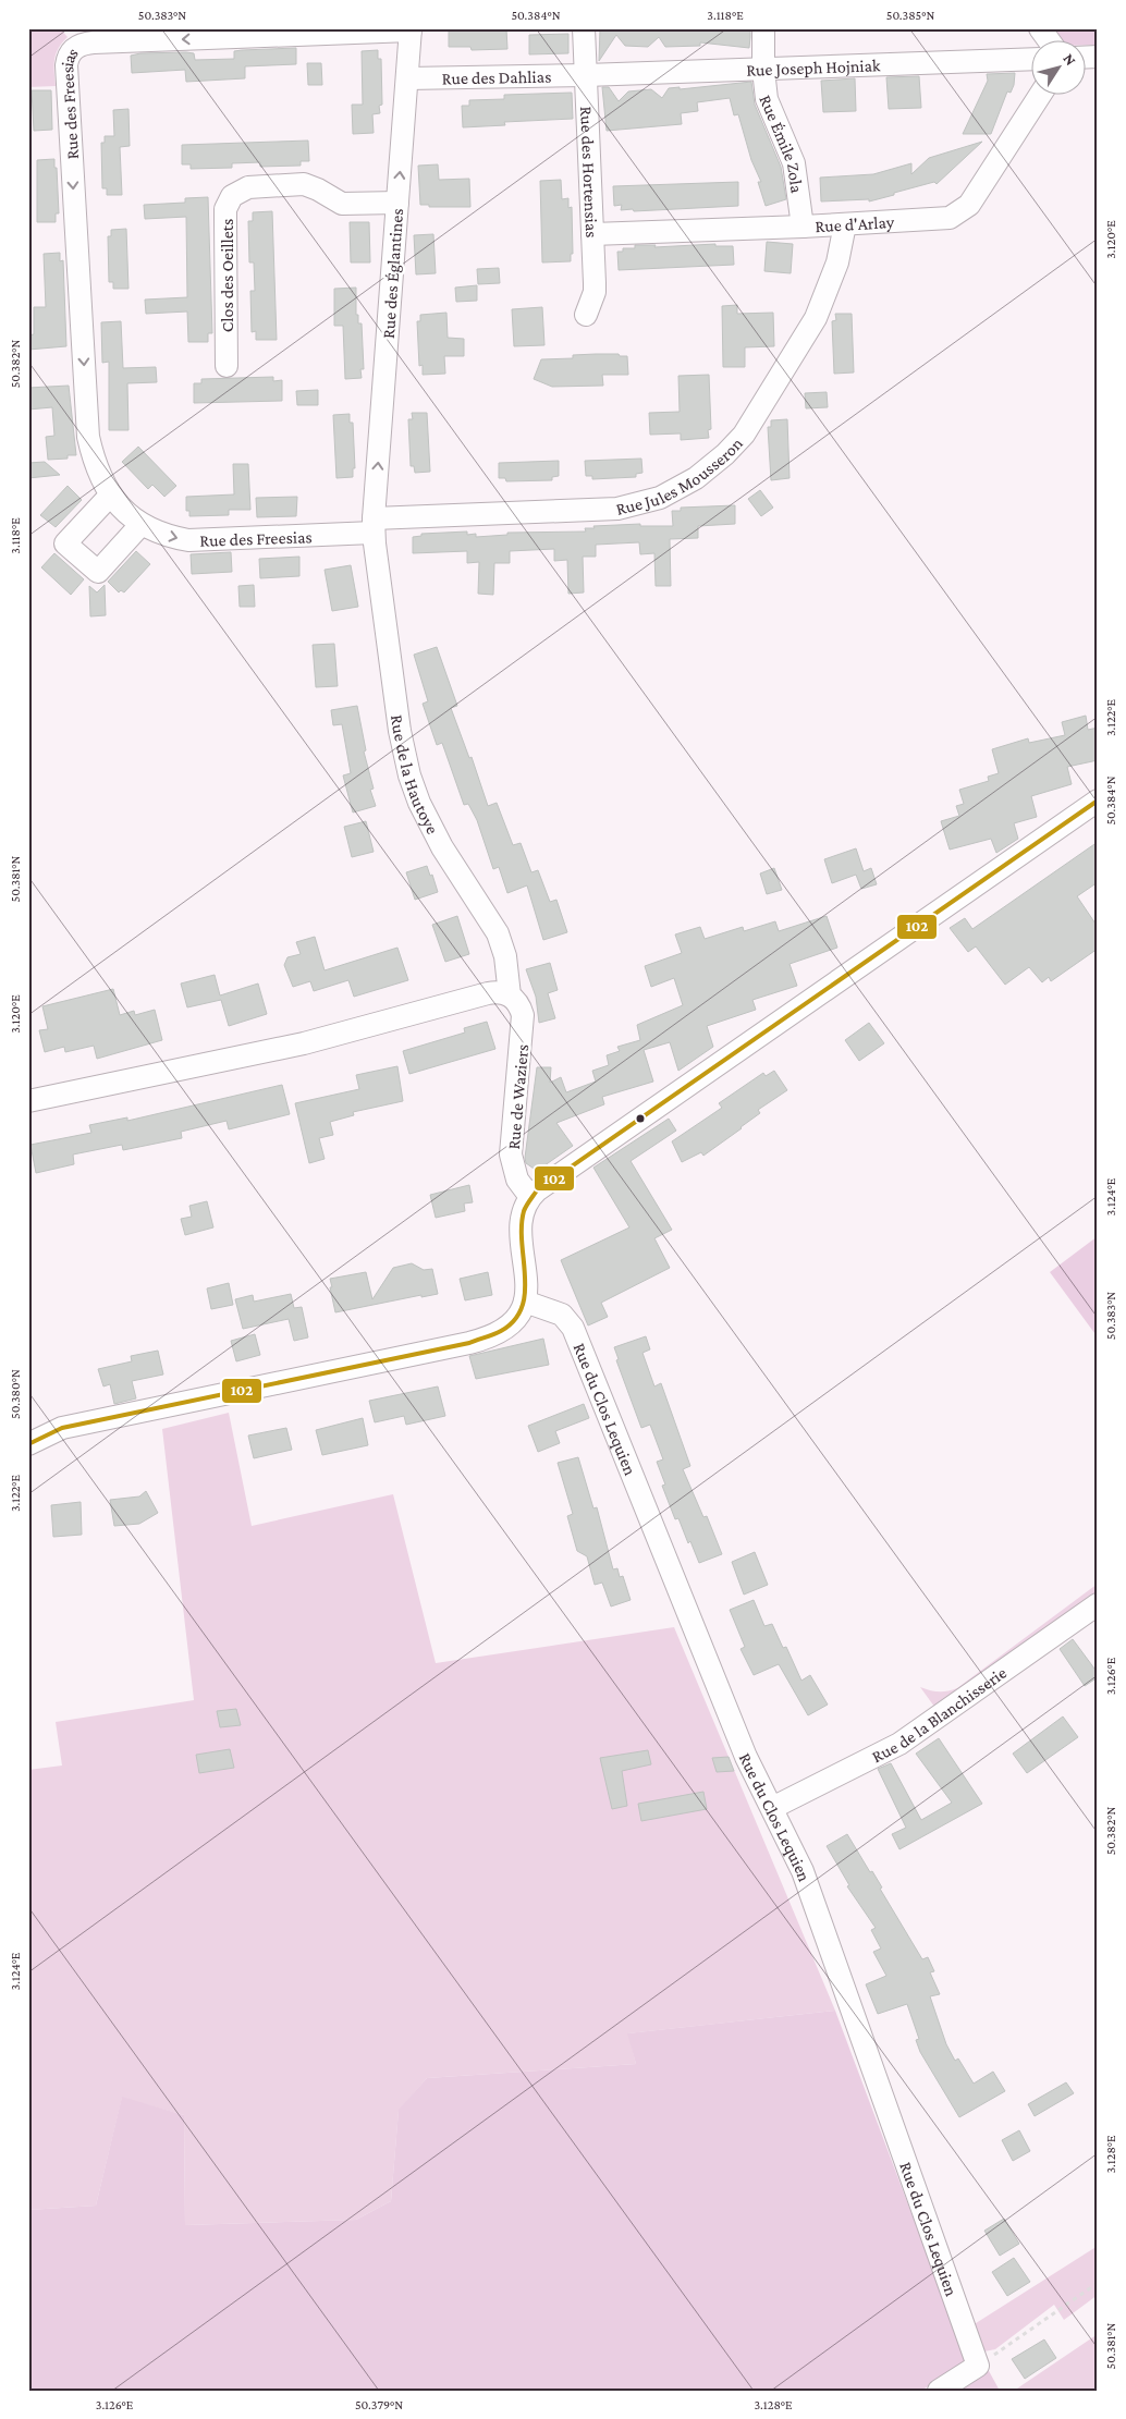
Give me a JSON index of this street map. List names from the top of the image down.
{
  "streets": {
    "street": [
      "Rue Joseph Hojniak",
      "Rue des Dahlias",
      "Rue des Freesias",
      "Rue Émile Zola",
      "Rue des Hortensias",
      "Rue d'Arlay",
      "Rue des Églantines",
      "Clos des Oeillets",
      "Rue Jules Mousseron",
      "Rue de la Hautoye",
      "Rue de Waziers",
      "Rue du Clos Lequien",
      "Rue de la Blanchisserie"
    ]
  },
  "crossings": [
    ["Rue Joseph Hojniak", "Rue des Dahlias"],
    ["Rue Joseph Hojniak", "Rue Émile Zola"],
    ["Rue Joseph Hojniak", "Rue des Hortensias"],
    ["Rue des Dahlias", "Rue des Hortensias"],
    ["Rue des Dahlias", "Rue des Églantines"],
    ["Rue des Freesias", "Rue des Églantines"],
    ["Rue des Freesias", "Rue Jules Mousseron"],
    ["Rue des Freesias", "Rue de la Hautoye"],
    ["Rue Émile Zola", "Rue d'Arlay"],
    ["Rue des Hortensias", "Rue d'Arlay"],
    ["Rue d'Arlay", "Rue Jules Mousseron"],
    ["Rue des Églantines", "Clos des Oeillets"],
    ["Rue des Églantines", "Rue Jules Mousseron"],
    ["Rue des Églantines", "Rue de la Hautoye"],
    ["Rue Jules Mousseron", "Rue de la Hautoye"],
    ["Rue de la Hautoye", "Rue de Waziers"],
    ["Rue du Clos Lequien", "Rue de la Blanchisserie"]
  ],
  "one_way": ["Rue des Églantines"],
  "lines": ["transit line 102"],
  "north": "top right",
  "coordinates": [
    "50.383°N",
    "50.384°N",
    "3.118°E",
    "50.385°N",
    "3.120°E",
    "50.382°N",
    "3.122°E",
    "50.381°N",
    "3.124°E",
    "50.380°N",
    "3.126°E",
    "3.128°E",
    "50.379°N"
  ]
}
